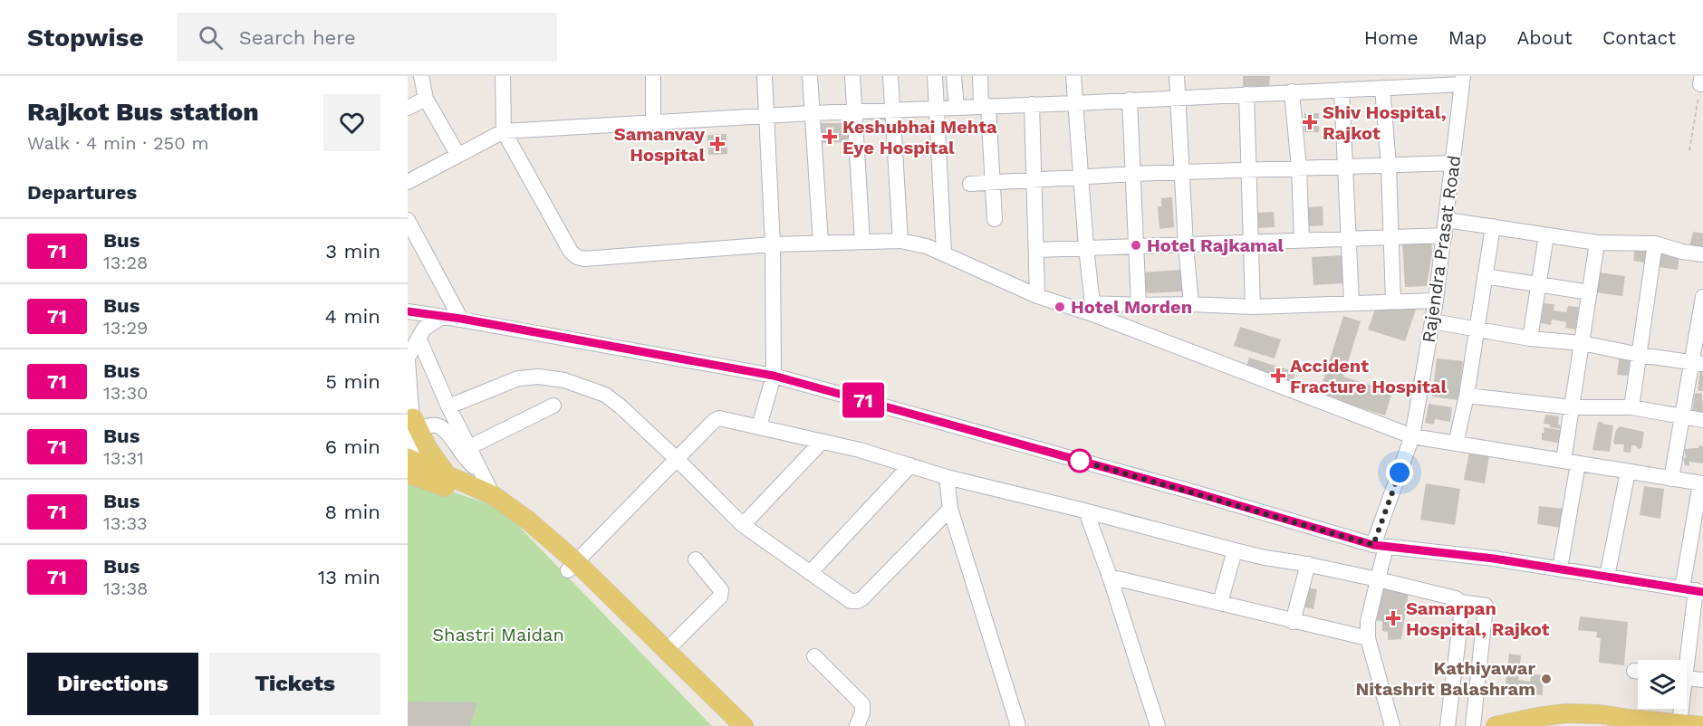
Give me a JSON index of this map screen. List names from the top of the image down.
{
  "streets": {
    "street": ["Rajendra Prasat Road"]
  },
  "parks": ["Shastri Maidan"],
  "places": {
    "health": [
      "Shiv Hospital, Rajkot",
      "Keshubhai Mehta Eye Hospital",
      "Samanvay Hospital",
      "Accident Fracture Hospital",
      "Samarpan Hospital, Rajkot"
    ],
    "other": ["Hotel Rajkamal", "Hotel Morden", "Kathiyawar Nitashrit Balashram"]
  },
  "lines": ["bus line 71"],
  "page": {
    "header": "Stopwise",
    "search": "Search here",
    "nav": [
      "Home",
      "Map",
      "About",
      "Contact"
    ],
    "heading": [
      ["Rajkot Bus station", "Walk · 4 min · 250 m"],
      "Departures"
    ],
    "on_map": "71",
    "list": [
      {
        "mark": "71",
        "name": "Bus",
        "note": "13:28",
        "value": "3 min"
      },
      {
        "mark": "71",
        "name": "Bus",
        "note": "13:29",
        "value": "4 min"
      },
      {
        "mark": "71",
        "name": "Bus",
        "note": "13:30",
        "value": "5 min"
      },
      {
        "mark": "71",
        "name": "Bus",
        "note": "13:31",
        "value": "6 min"
      },
      {
        "mark": "71",
        "name": "Bus",
        "note": "13:33",
        "value": "8 min"
      },
      {
        "mark": "71",
        "name": "Bus",
        "note": "13:38",
        "value": "13 min"
      }
    ],
    "buttons": ["Directions", "Tickets"]
  }
}
